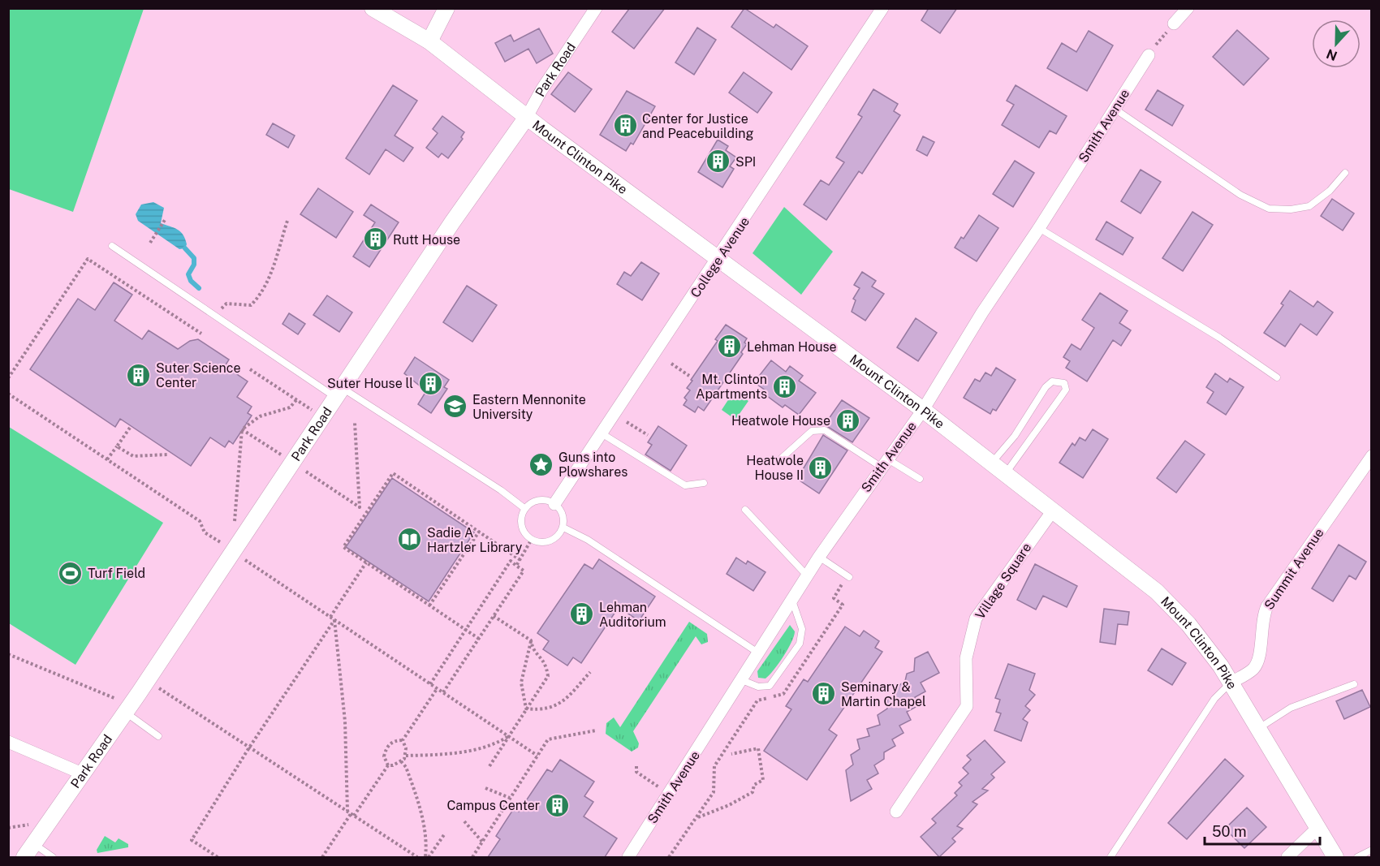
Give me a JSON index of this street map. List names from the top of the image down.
{
  "streets": {
    "street": [
      "Park Road",
      "Smith Avenue",
      "Mount Clinton Pike",
      "College Avenue",
      "Summit Avenue",
      "Village Square"
    ]
  },
  "crossings": [
    ["Park Road", "Mount Clinton Pike"],
    ["Smith Avenue", "Mount Clinton Pike"],
    ["Mount Clinton Pike", "College Avenue"],
    ["Mount Clinton Pike", "Summit Avenue"],
    ["Mount Clinton Pike", "Village Square"]
  ],
  "places": {
    "building": [
      "Center for Justice and Peacebuilding",
      "SPI",
      "Rutt House",
      "Lehman House",
      "Suter Science Center",
      "Suter House ll",
      "Mt. Clinton Apartments",
      "Heatwole House",
      "Heatwole House II",
      "Lehman Auditorium",
      "Seminary & Martin Chapel",
      "Campus Center"
    ],
    "school or university": ["Eastern Mennonite University"],
    "place": ["Guns into Plowshares"],
    "library": ["Sadie A Hartzler Library"],
    "sports": ["Turf Field"]
  },
  "scale_bar": "50 m",
  "north": "bottom"
}
